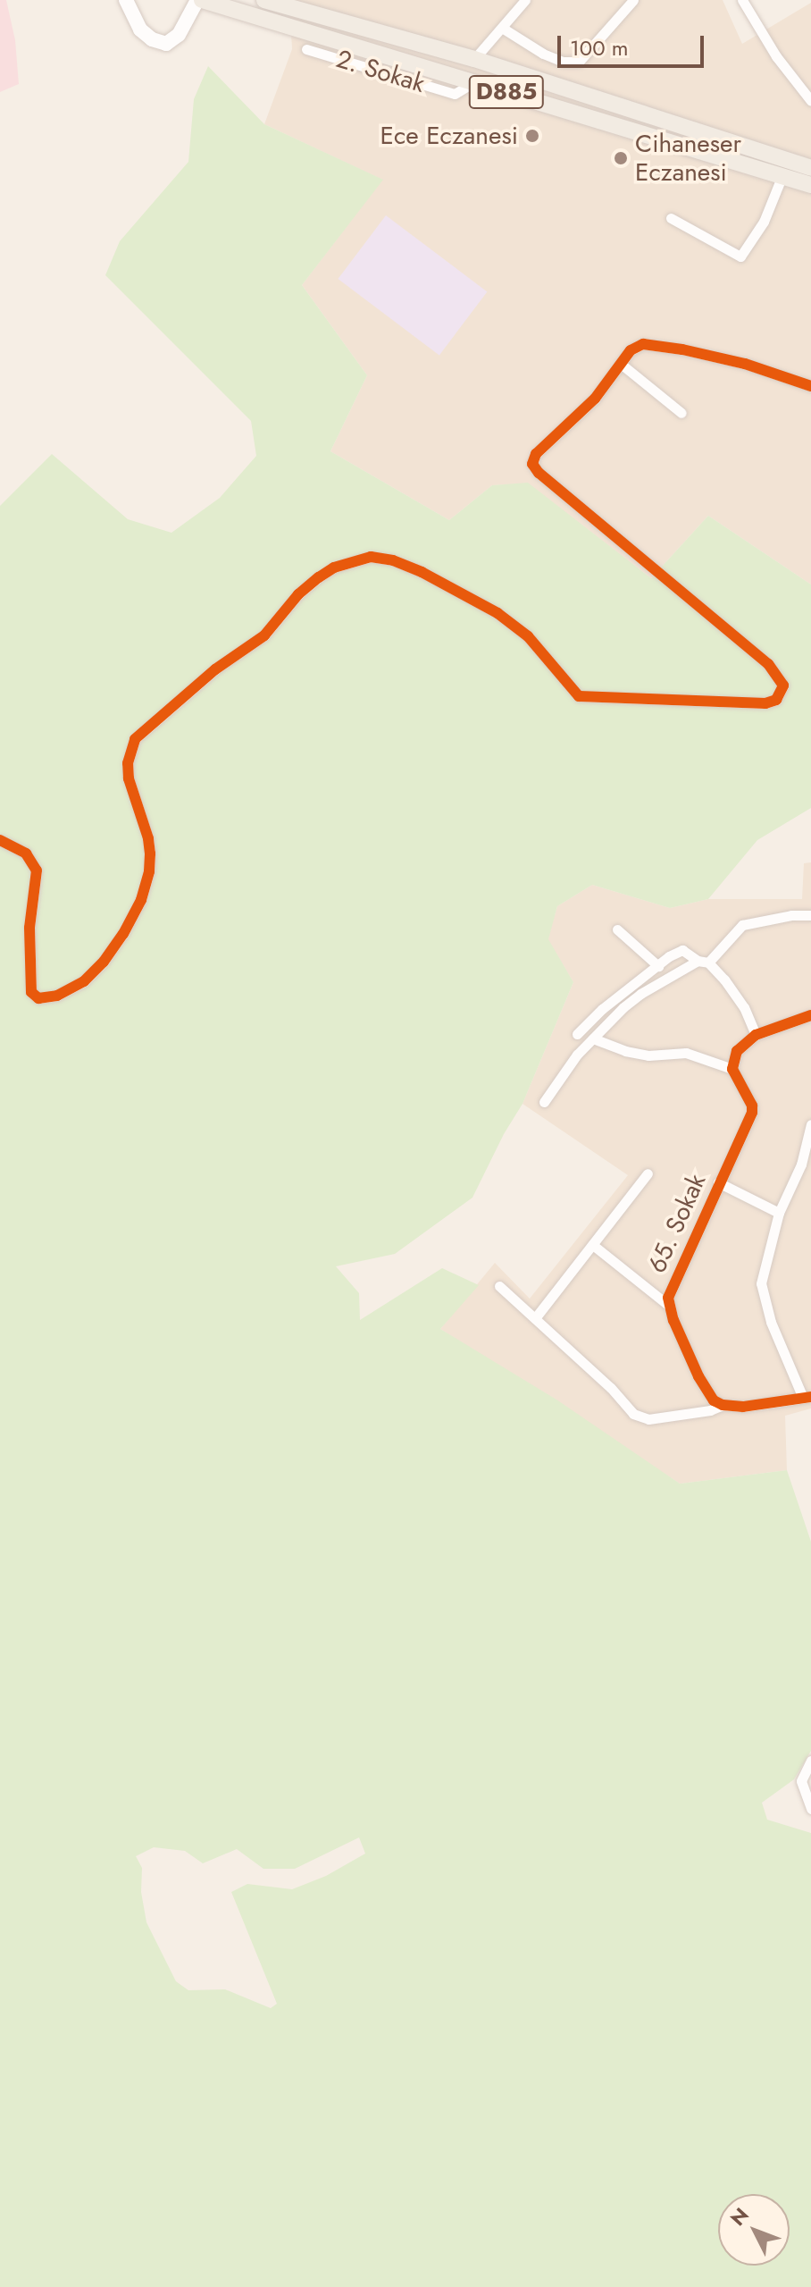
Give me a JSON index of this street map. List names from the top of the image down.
{
  "streets": {
    "main road": ["D885"],
    "street": ["2. Sokak", "65. Sokak"]
  },
  "crossings": [
    ["2. Sokak", "D885"]
  ],
  "places": ["Ece Eczanesi", "Cihaneser Eczanesi"],
  "scale_bar": "100 m",
  "north": "top left"
}
